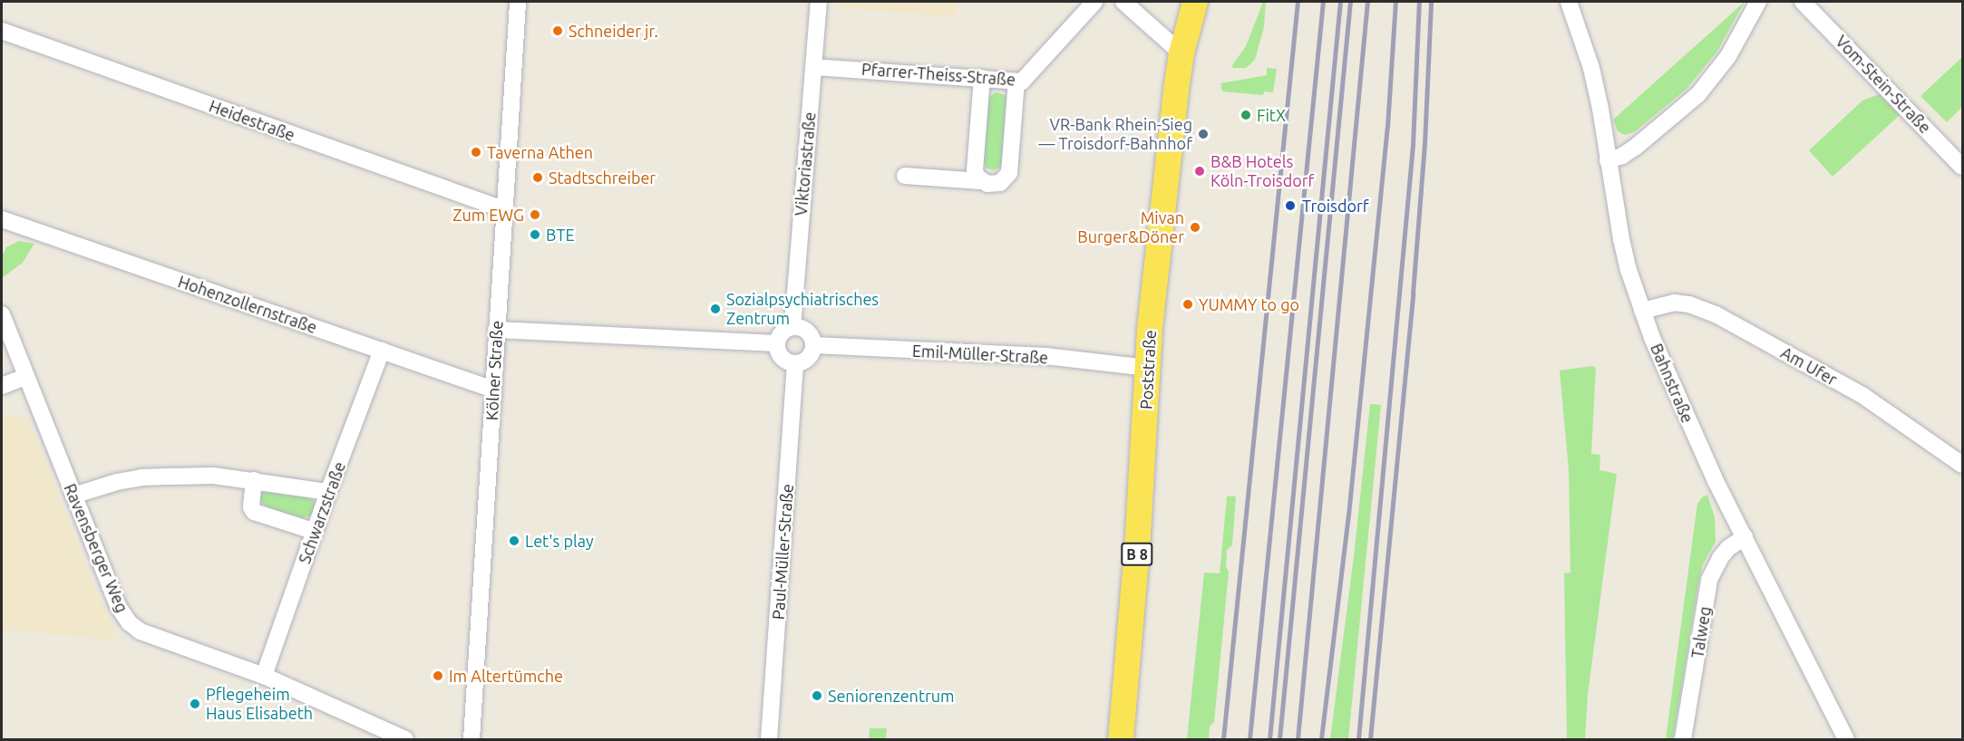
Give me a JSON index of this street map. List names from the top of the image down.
{
  "streets": {
    "main road": ["Poststraße", "B 8"],
    "street": [
      "Pfarrer-Theiss-Straße",
      "Vom-Stein-Straße",
      "Heidestraße",
      "Viktoriastraße",
      "Hohenzollernstraße",
      "Emil-Müller-Straße",
      "Am Ufer",
      "Kölner Straße",
      "Bahnstraße",
      "Schwarzstraße",
      "Ravensberger Weg",
      "Paul-Müller-Straße",
      "Talweg"
    ]
  },
  "crossings": [
    ["Pfarrer-Theiss-Straße", "Viktoriastraße"],
    ["Heidestraße", "Kölner Straße"],
    ["Viktoriastraße", "Emil-Müller-Straße"],
    ["Viktoriastraße", "Paul-Müller-Straße"],
    ["Hohenzollernstraße", "Kölner Straße"],
    ["Hohenzollernstraße", "Schwarzstraße"],
    ["Emil-Müller-Straße", "Poststraße"],
    ["Emil-Müller-Straße", "Paul-Müller-Straße"],
    ["Am Ufer", "Bahnstraße"],
    ["Bahnstraße", "Talweg"],
    ["Schwarzstraße", "Ravensberger Weg"]
  ],
  "places": [
    "Schneider jr.",
    "FitX",
    "VR-Bank Rhein-Sieg — Troisdorf-Bahnhof",
    "Taverna Athen",
    "B&B Hotels Köln-Troisdorf",
    "Stadtschreiber",
    "Troisdorf",
    "Zum EWG",
    "Mivan Burger&Döner",
    "BTE",
    "YUMMY to go",
    "Sozialpsychiatrisches Zentrum",
    "Let's play",
    "Im Altertümche",
    "Seniorenzentrum",
    "Pflegeheim Haus Elisabeth"
  ]
}
